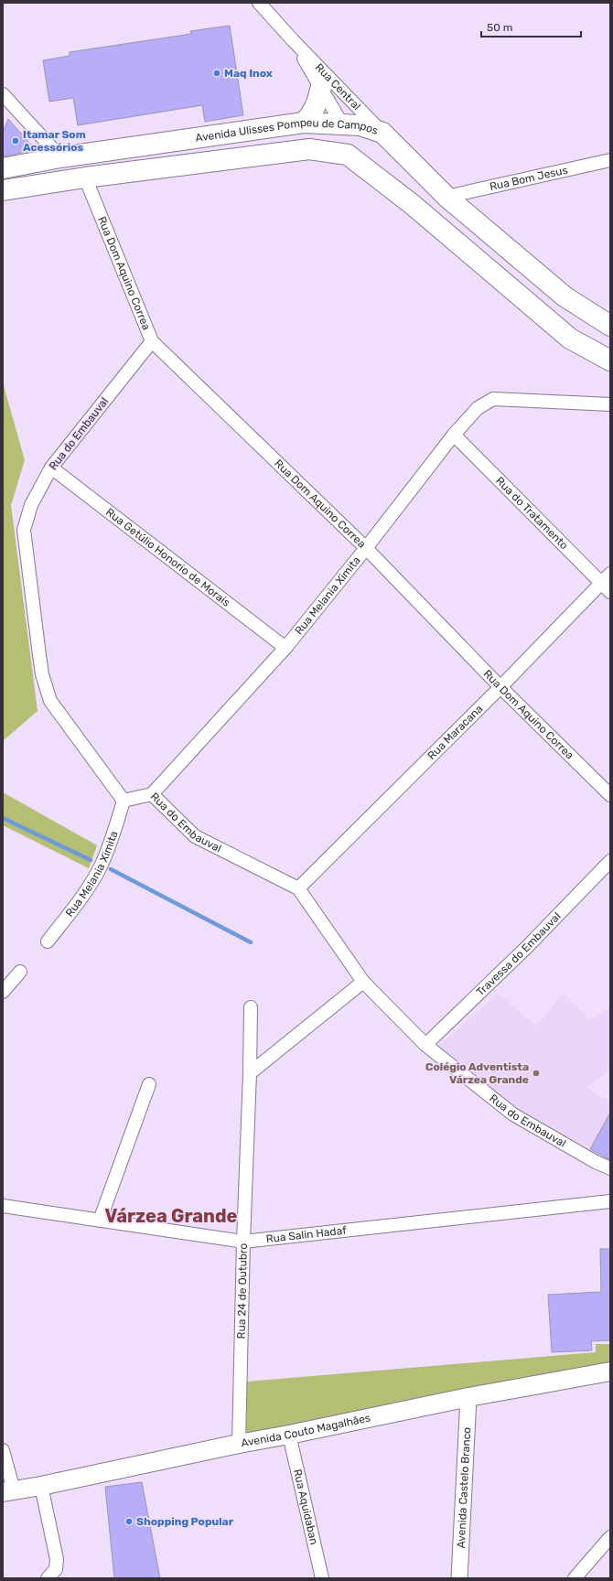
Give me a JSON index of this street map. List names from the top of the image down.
{
  "streets": {
    "main road": ["Avenida Ulisses Pompeu de Campos", "Avenida Couto Magalhães"],
    "street": [
      "Rua Central",
      "Rua Bom Jesus",
      "Rua Dom Aquino Correa",
      "Rua do Embauval",
      "Rua do Tratamento",
      "Rua Getúlio Honorio de Morais",
      "Rua Melania Ximita",
      "Rua Maracana",
      "Travessa do Embauval",
      "Rua Salin Hadaf",
      "Rua 24 de Outubro",
      "Avenida Castelo Branco",
      "Rua Aquidaban"
    ]
  },
  "crossings": [
    ["Rua Central", "Avenida Ulisses Pompeu de Campos"],
    ["Avenida Ulisses Pompeu de Campos", "Rua Bom Jesus"],
    ["Avenida Ulisses Pompeu de Campos", "Rua Dom Aquino Correa"],
    ["Rua Dom Aquino Correa", "Rua do Embauval"],
    ["Rua Dom Aquino Correa", "Rua Melania Ximita"],
    ["Rua Dom Aquino Correa", "Rua Maracana"],
    ["Rua do Embauval", "Rua Getúlio Honorio de Morais"],
    ["Rua do Embauval", "Rua Melania Ximita"],
    ["Rua do Embauval", "Rua Maracana"],
    ["Rua do Embauval", "Travessa do Embauval"],
    ["Rua do Tratamento", "Rua Melania Ximita"],
    ["Rua do Tratamento", "Rua Maracana"],
    ["Rua Getúlio Honorio de Morais", "Rua Melania Ximita"],
    ["Rua Salin Hadaf", "Rua 24 de Outubro"],
    ["Rua 24 de Outubro", "Avenida Couto Magalhães"],
    ["Avenida Couto Magalhães", "Avenida Castelo Branco"],
    ["Avenida Couto Magalhães", "Rua Aquidaban"]
  ],
  "districts": ["Várzea Grande"],
  "places": [
    "Maq Inox",
    "Itamar Som Acessórios",
    "Colégio Adventista Várzea Grande",
    "Shopping Popular"
  ],
  "scale_bar": "50 m"
}
